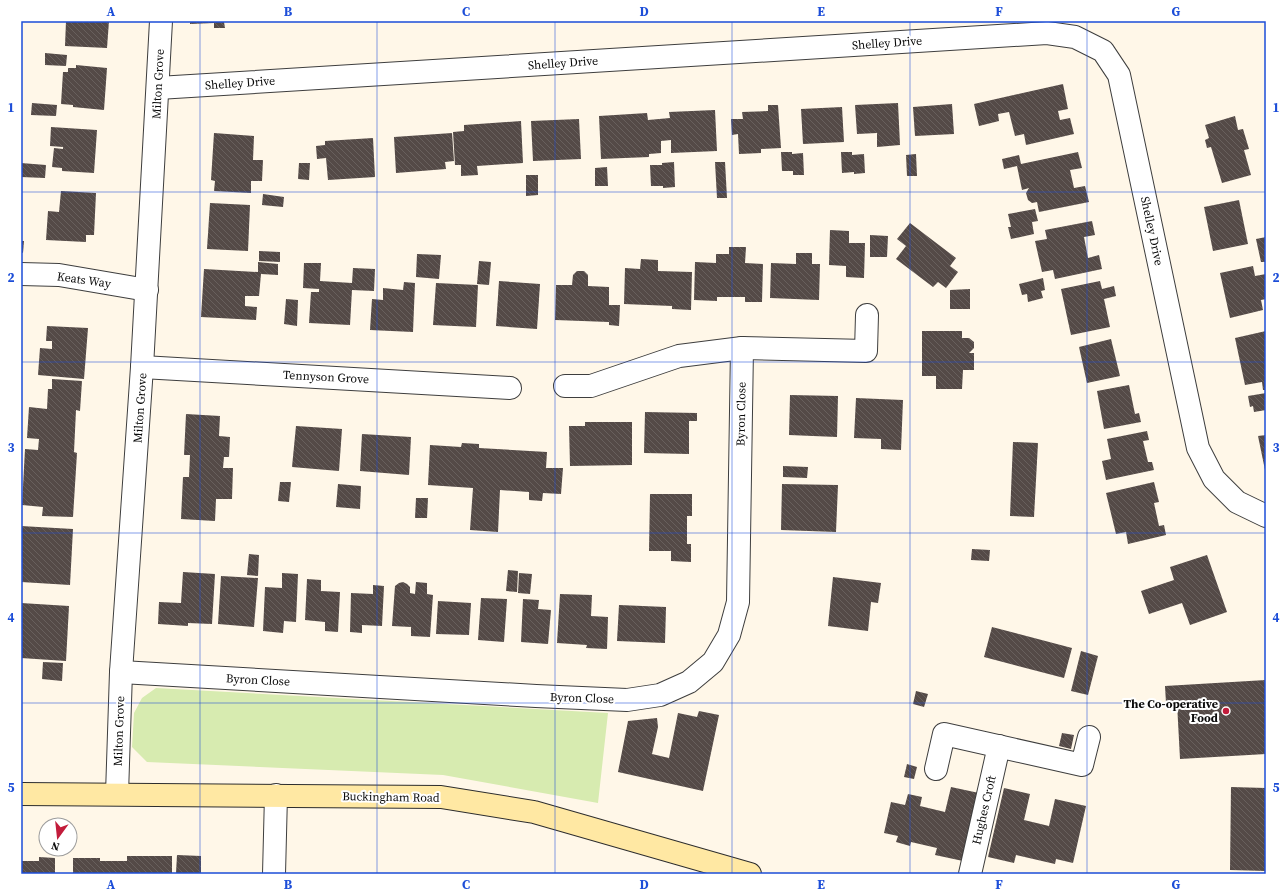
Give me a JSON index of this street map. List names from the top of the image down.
{
  "streets": {
    "main road": ["Buckingham Road"],
    "street": [
      "Shelley Drive",
      "Milton Grove",
      "Keats Way",
      "Tennyson Grove",
      "Byron Close",
      "Hughes Croft"
    ]
  },
  "crossings": [
    ["Shelley Drive", "Milton Grove"],
    ["Milton Grove", "Keats Way"],
    ["Milton Grove", "Tennyson Grove"],
    ["Milton Grove", "Byron Close"],
    ["Milton Grove", "Buckingham Road"]
  ],
  "places": ["The Co-operative Food"],
  "north": "bottom",
  "grid": {
    "columns": [
      "A",
      "B",
      "C",
      "D",
      "E",
      "F",
      "G"
    ],
    "rows": [
      "1",
      "2",
      "3",
      "4",
      "5"
    ]
  }
}
